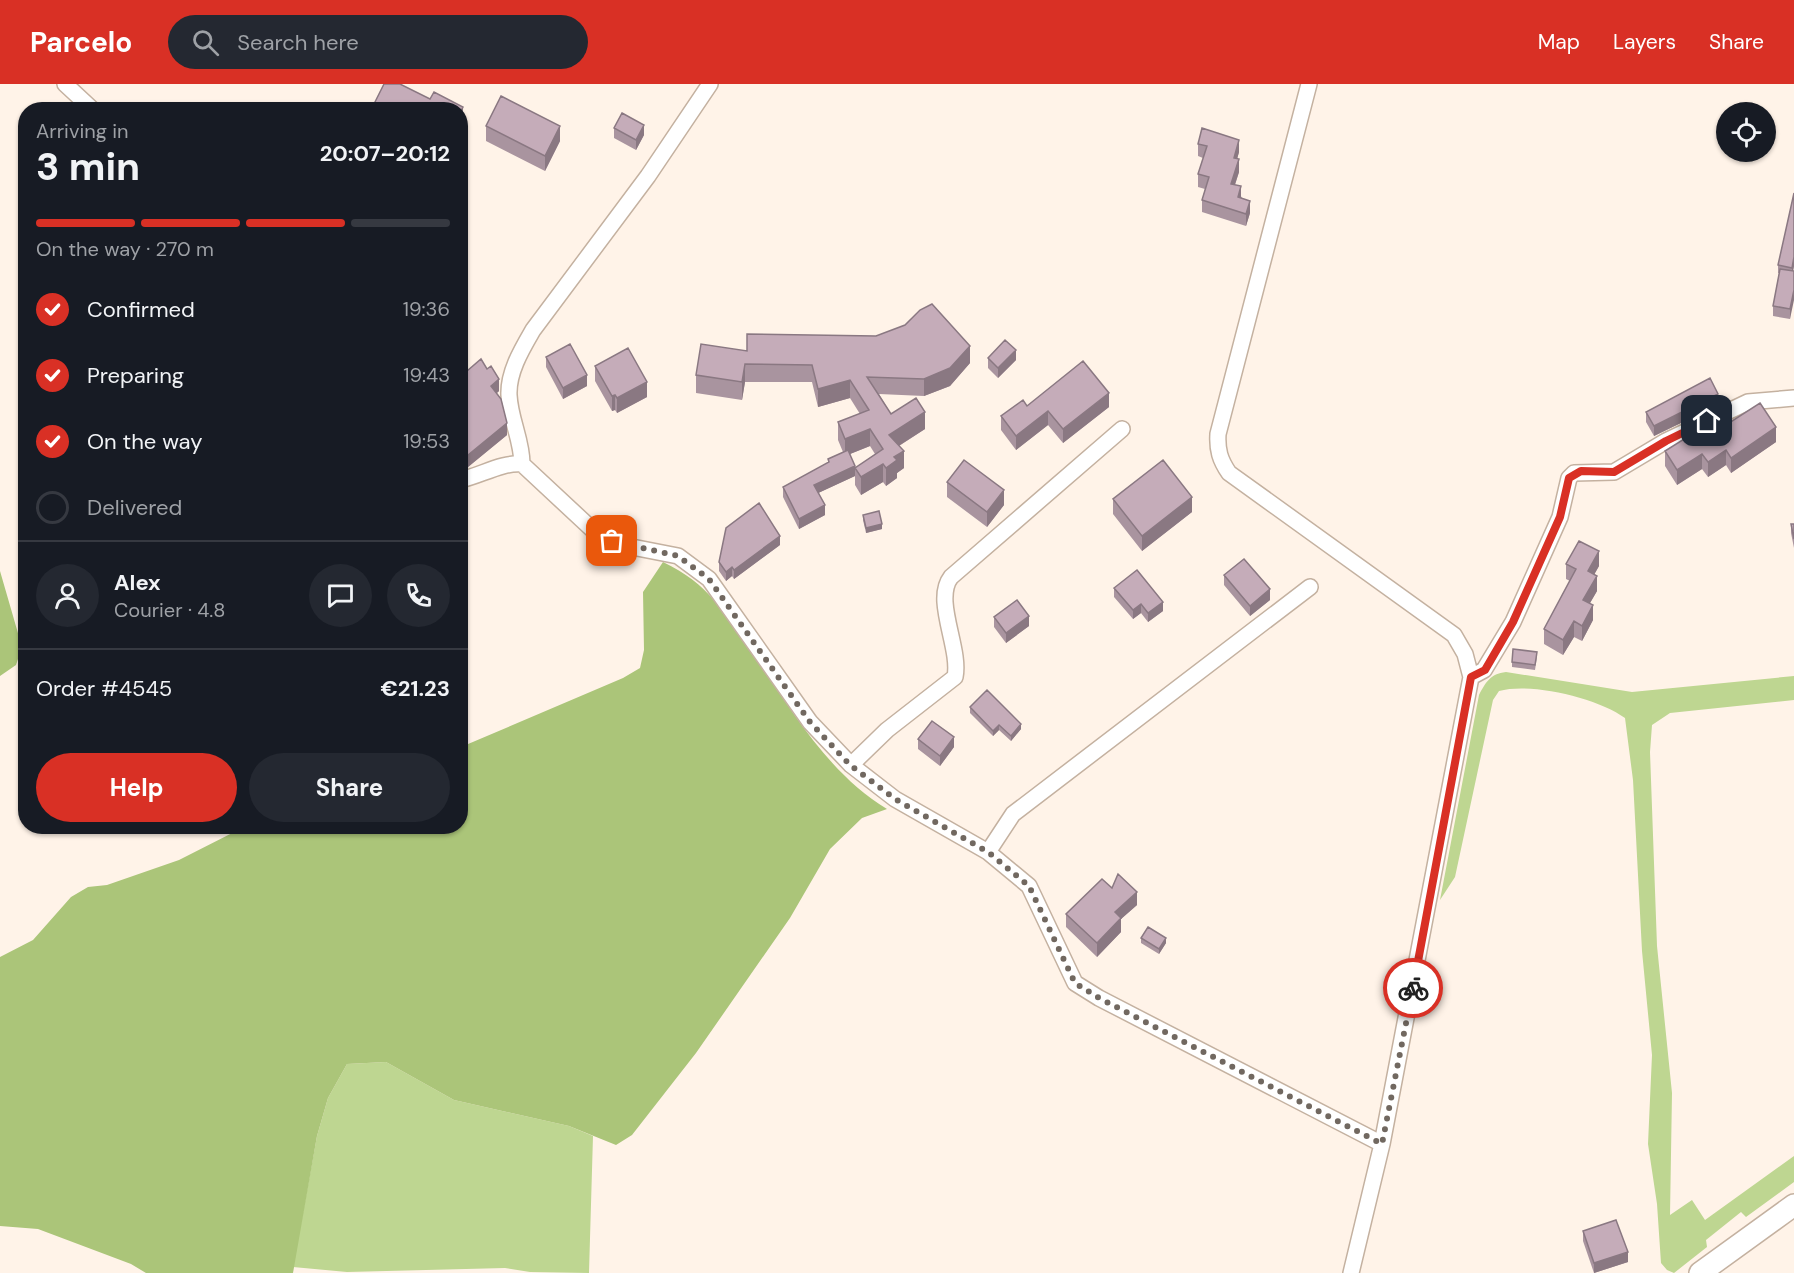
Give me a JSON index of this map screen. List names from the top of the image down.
{
  "page": {
    "header": "Parcelo",
    "search": "Search here",
    "nav": ["Map", "Layers", "Share"],
    "heading": ["3 min", "Arriving in", "20:07–20:12"],
    "panel": [
      "Alex",
      "Courier · 4.8",
      "Order #4545",
      "€21.23"
    ],
    "bar": "On the way · 270 m",
    "list": [
      ["Confirmed", "19:36"],
      ["Preparing", "19:43"],
      ["On the way", "19:53"],
      "Delivered"
    ],
    "buttons": ["Help", "Share"]
  }
}
